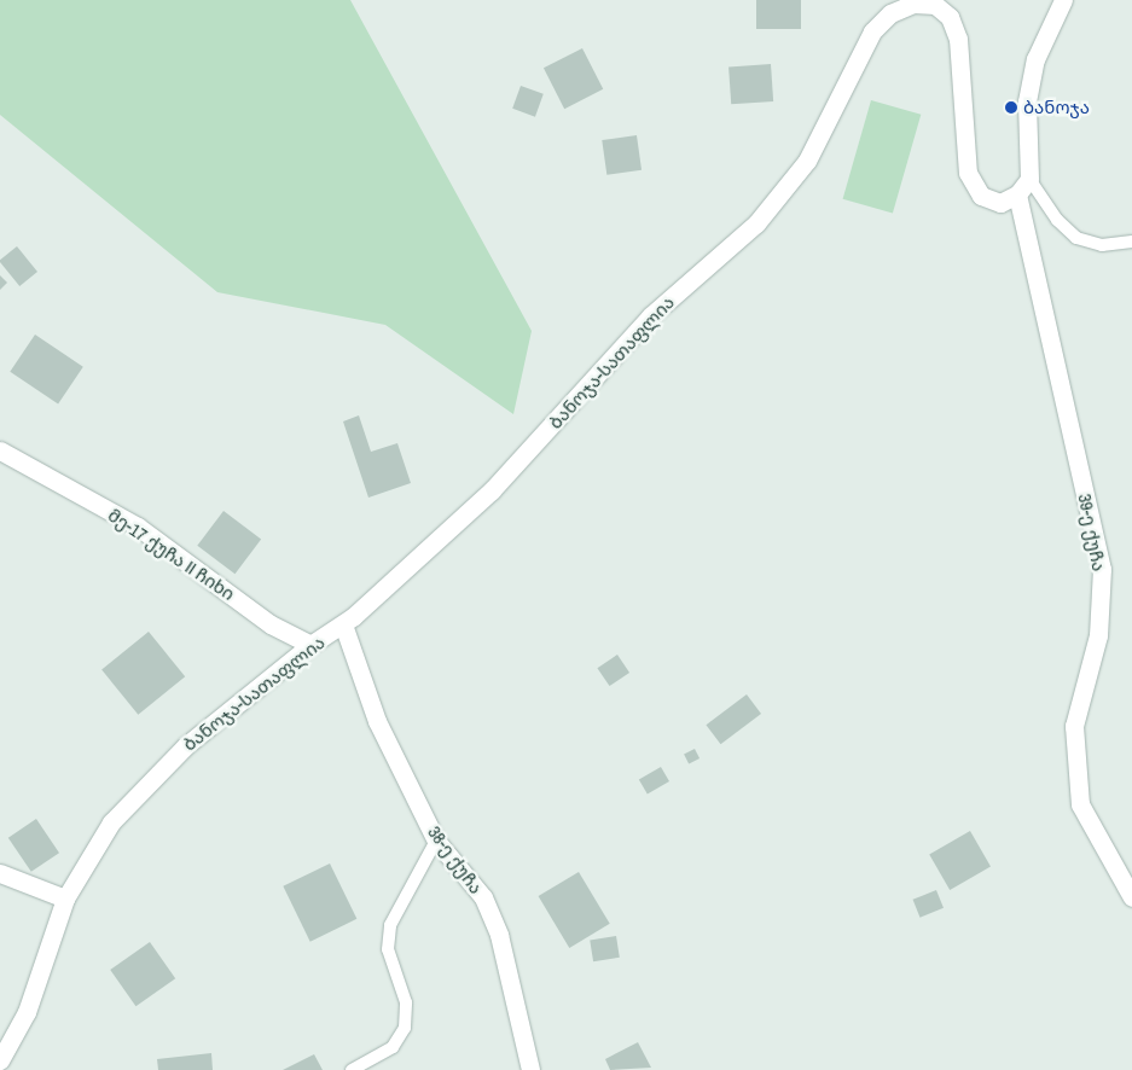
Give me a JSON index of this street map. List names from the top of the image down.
{
  "streets": {
    "street": [
      "ბანოჯა-სათაფლია",
      "39-ე ქუჩა",
      "მე-17 ქუჩა II ჩიხი",
      "38-ე ქუჩა"
    ]
  },
  "crossings": [
    ["ბანოჯა-სათაფლია", "39-ე ქუჩა"],
    ["ბანოჯა-სათაფლია", "მე-17 ქუჩა II ჩიხი"],
    ["ბანოჯა-სათაფლია", "38-ე ქუჩა"]
  ],
  "places": ["ბანოჯა"]
}
